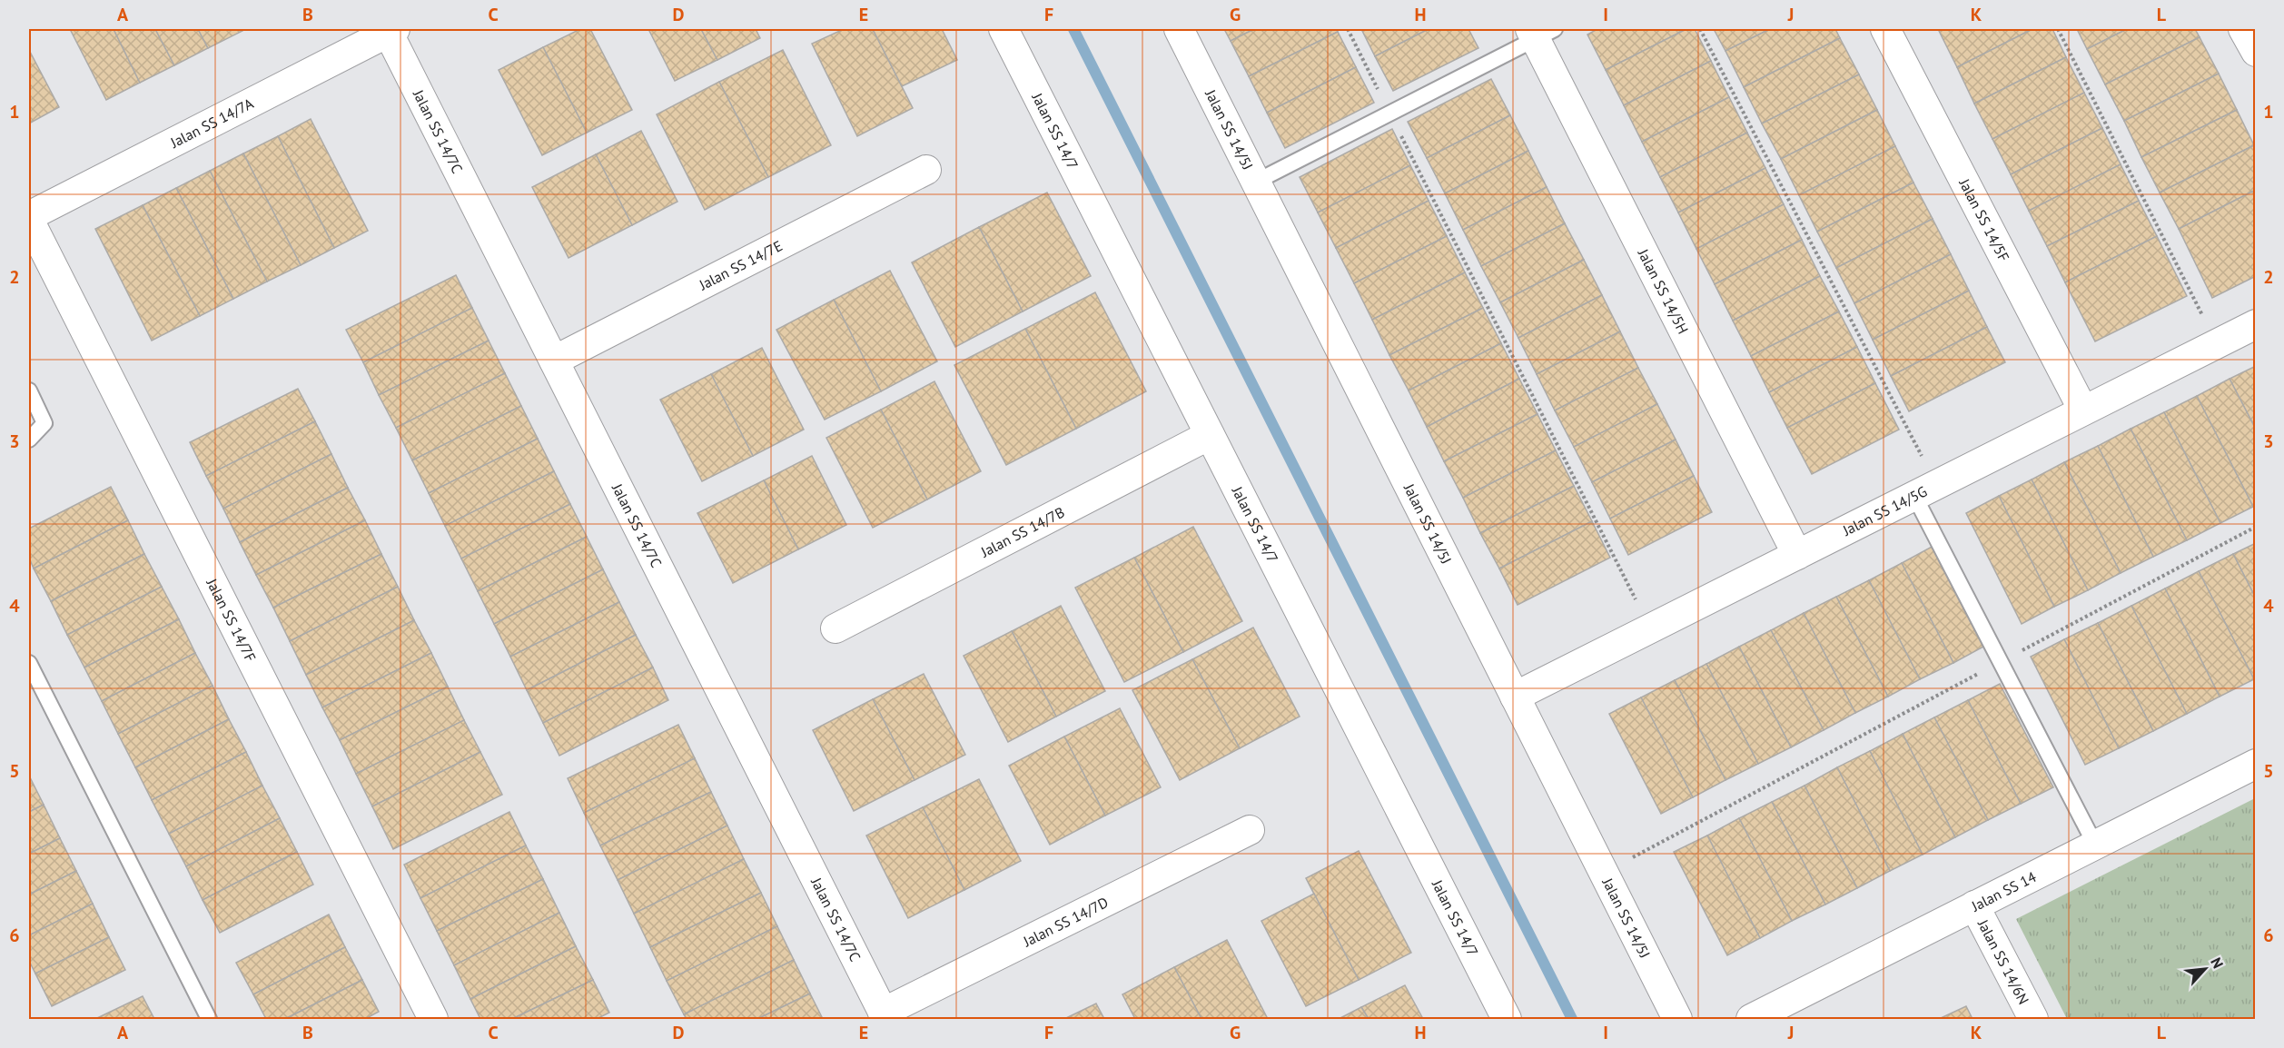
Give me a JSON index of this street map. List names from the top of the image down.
{
  "streets": {
    "street": [
      "Jalan SS 14/7A",
      "Jalan SS 14/5J",
      "Jalan SS 14/7",
      "Jalan SS 14/7C",
      "Jalan SS 14/5F",
      "Jalan SS 14/7E",
      "Jalan SS 14/5H",
      "Jalan SS 14/5G",
      "Jalan SS 14/7B",
      "Jalan SS 14/7F",
      "Jalan SS 14",
      "Jalan SS 14/7D",
      "Jalan SS 14/6N"
    ]
  },
  "crossings": [
    ["Jalan SS 14/7A", "Jalan SS 14/7C"],
    ["Jalan SS 14/7A", "Jalan SS 14/7F"],
    ["Jalan SS 14/5J", "Jalan SS 14/5G"],
    ["Jalan SS 14/7", "Jalan SS 14/7B"],
    ["Jalan SS 14/7C", "Jalan SS 14/7E"],
    ["Jalan SS 14/7C", "Jalan SS 14/7D"],
    ["Jalan SS 14/5F", "Jalan SS 14/5G"],
    ["Jalan SS 14/5H", "Jalan SS 14/5G"],
    ["Jalan SS 14", "Jalan SS 14/6N"]
  ],
  "north": "top right",
  "grid": {
    "columns": [
      "A",
      "B",
      "C",
      "D",
      "E",
      "F",
      "G",
      "H",
      "I",
      "J",
      "K",
      "L"
    ],
    "rows": [
      "1",
      "2",
      "3",
      "4",
      "5",
      "6"
    ]
  }
}
